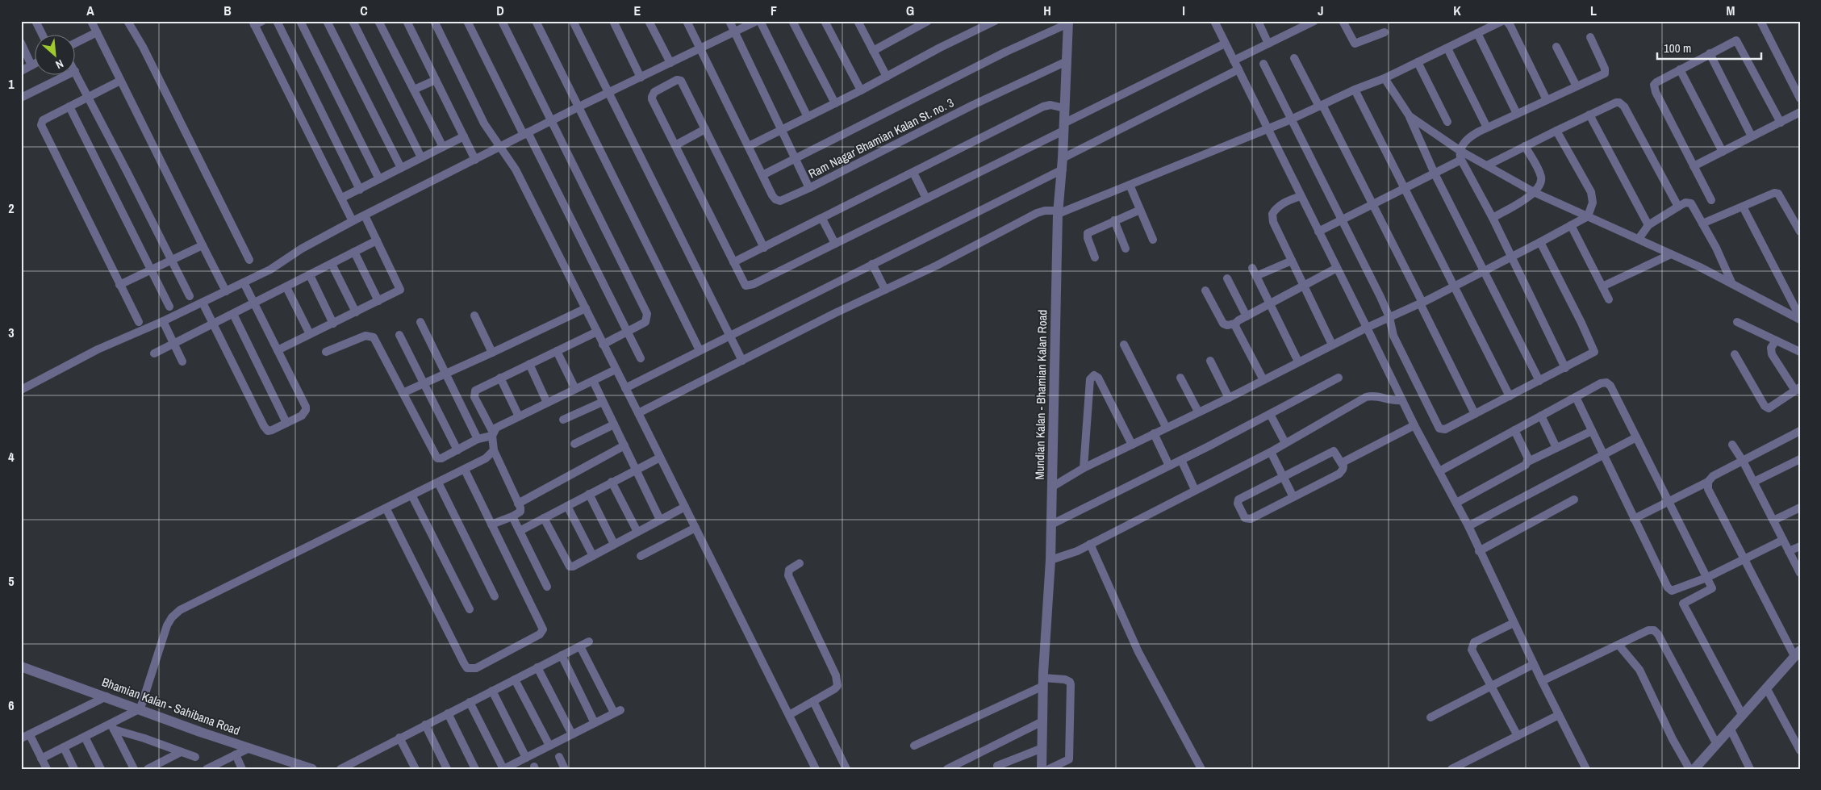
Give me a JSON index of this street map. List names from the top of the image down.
{
  "streets": {
    "street": ["Ram Nagar Bhamian Kalan St. no. 3", "Mundian Kalan - Bhamian Kalan Road", "Bhamian Kalan - Sahibana Road"]
  },
  "crossings": [
    ["Ram Nagar Bhamian Kalan St. no. 3", "Mundian Kalan - Bhamian Kalan Road"]
  ],
  "scale_bar": "100 m",
  "north": "bottom right",
  "grid": {
    "columns": [
      "A",
      "B",
      "C",
      "D",
      "E",
      "F",
      "G",
      "H",
      "I",
      "J",
      "K",
      "L",
      "M"
    ],
    "rows": [
      "1",
      "2",
      "3",
      "4",
      "5",
      "6"
    ]
  }
}
